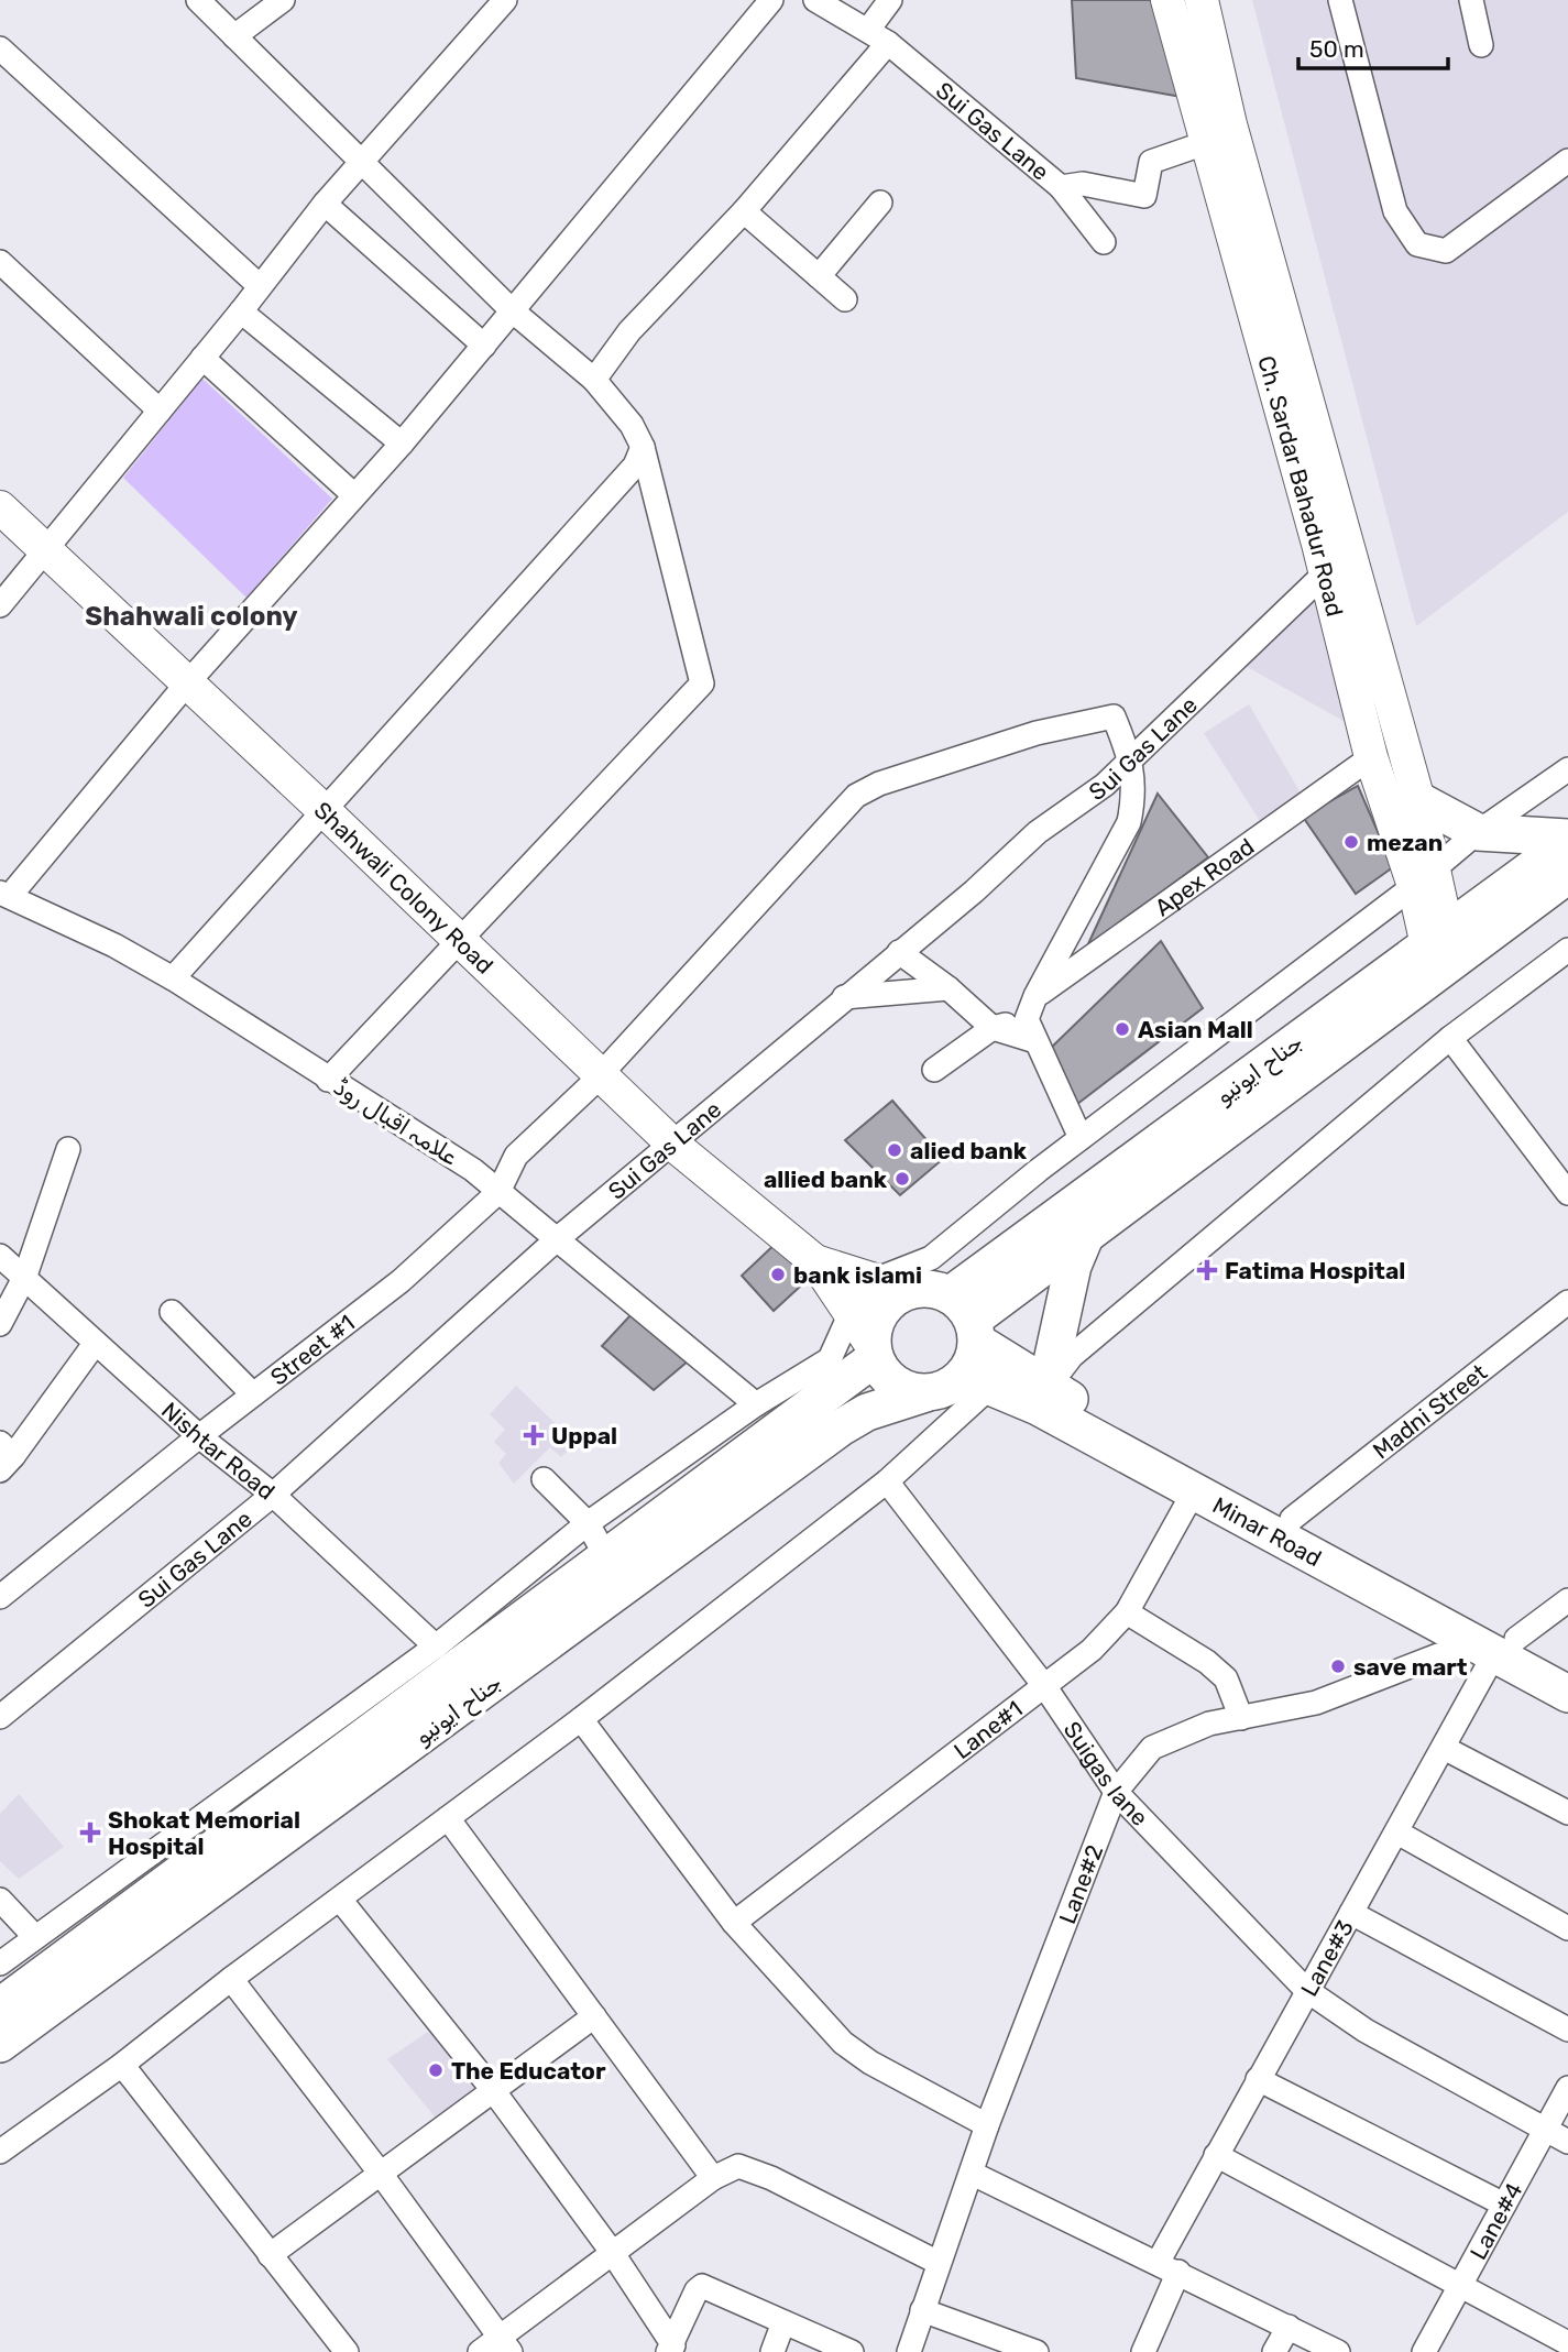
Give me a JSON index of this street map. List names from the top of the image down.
{
  "streets": {
    "main road": [
      "Ch. Sardar Bahadur Road",
      "Shahwali Colony Road",
      "جناح ایونیو",
      "Minar Road"
    ],
    "street": [
      "Sui Gas Lane",
      "Apex Road",
      "علامہ اقبال روڈ",
      "Street #1",
      "Madni Street",
      "Nishtar Road",
      "Lane#1",
      "Suigas lane",
      "Lane#2",
      "Lane#3",
      "Lane#4"
    ]
  },
  "crossings": [
    ["Sui Gas Lane", "Ch. Sardar Bahadur Road"],
    ["Sui Gas Lane", "Shahwali Colony Road"],
    ["Sui Gas Lane", "علامہ اقبال روڈ"],
    ["Sui Gas Lane", "Street #1"],
    ["Sui Gas Lane", "Nishtar Road"],
    ["Ch. Sardar Bahadur Road", "Apex Road"],
    ["Ch. Sardar Bahadur Road", "جناح ایونیو"],
    ["Shahwali Colony Road", "جناح ایونیو"],
    ["Shahwali Colony Road", "Street #1"],
    ["Shahwali Colony Road", "Minar Road"],
    ["جناح ایونیو", "Minar Road"],
    ["علامہ اقبال روڈ", "Street #1"],
    ["Street #1", "Nishtar Road"],
    ["Madni Street", "Minar Road"],
    ["Minar Road", "Lane#1"],
    ["Minar Road", "Lane#2"],
    ["Minar Road", "Lane#3"],
    ["Lane#1", "Suigas lane"],
    ["Suigas lane", "Lane#2"],
    ["Suigas lane", "Lane#3"],
    ["Suigas lane", "Lane#4"],
    ["Lane#2", "Lane#3"]
  ],
  "districts": ["Shahwali colony"],
  "places": {
    "other": [
      "mezan",
      "Asian Mall",
      "alied bank",
      "allied bank",
      "bank islami",
      "save mart",
      "The Educator"
    ],
    "health": ["Fatima Hospital", "Uppal", "Shokat Memorial Hospital"]
  },
  "scale_bar": "50 m"
}
